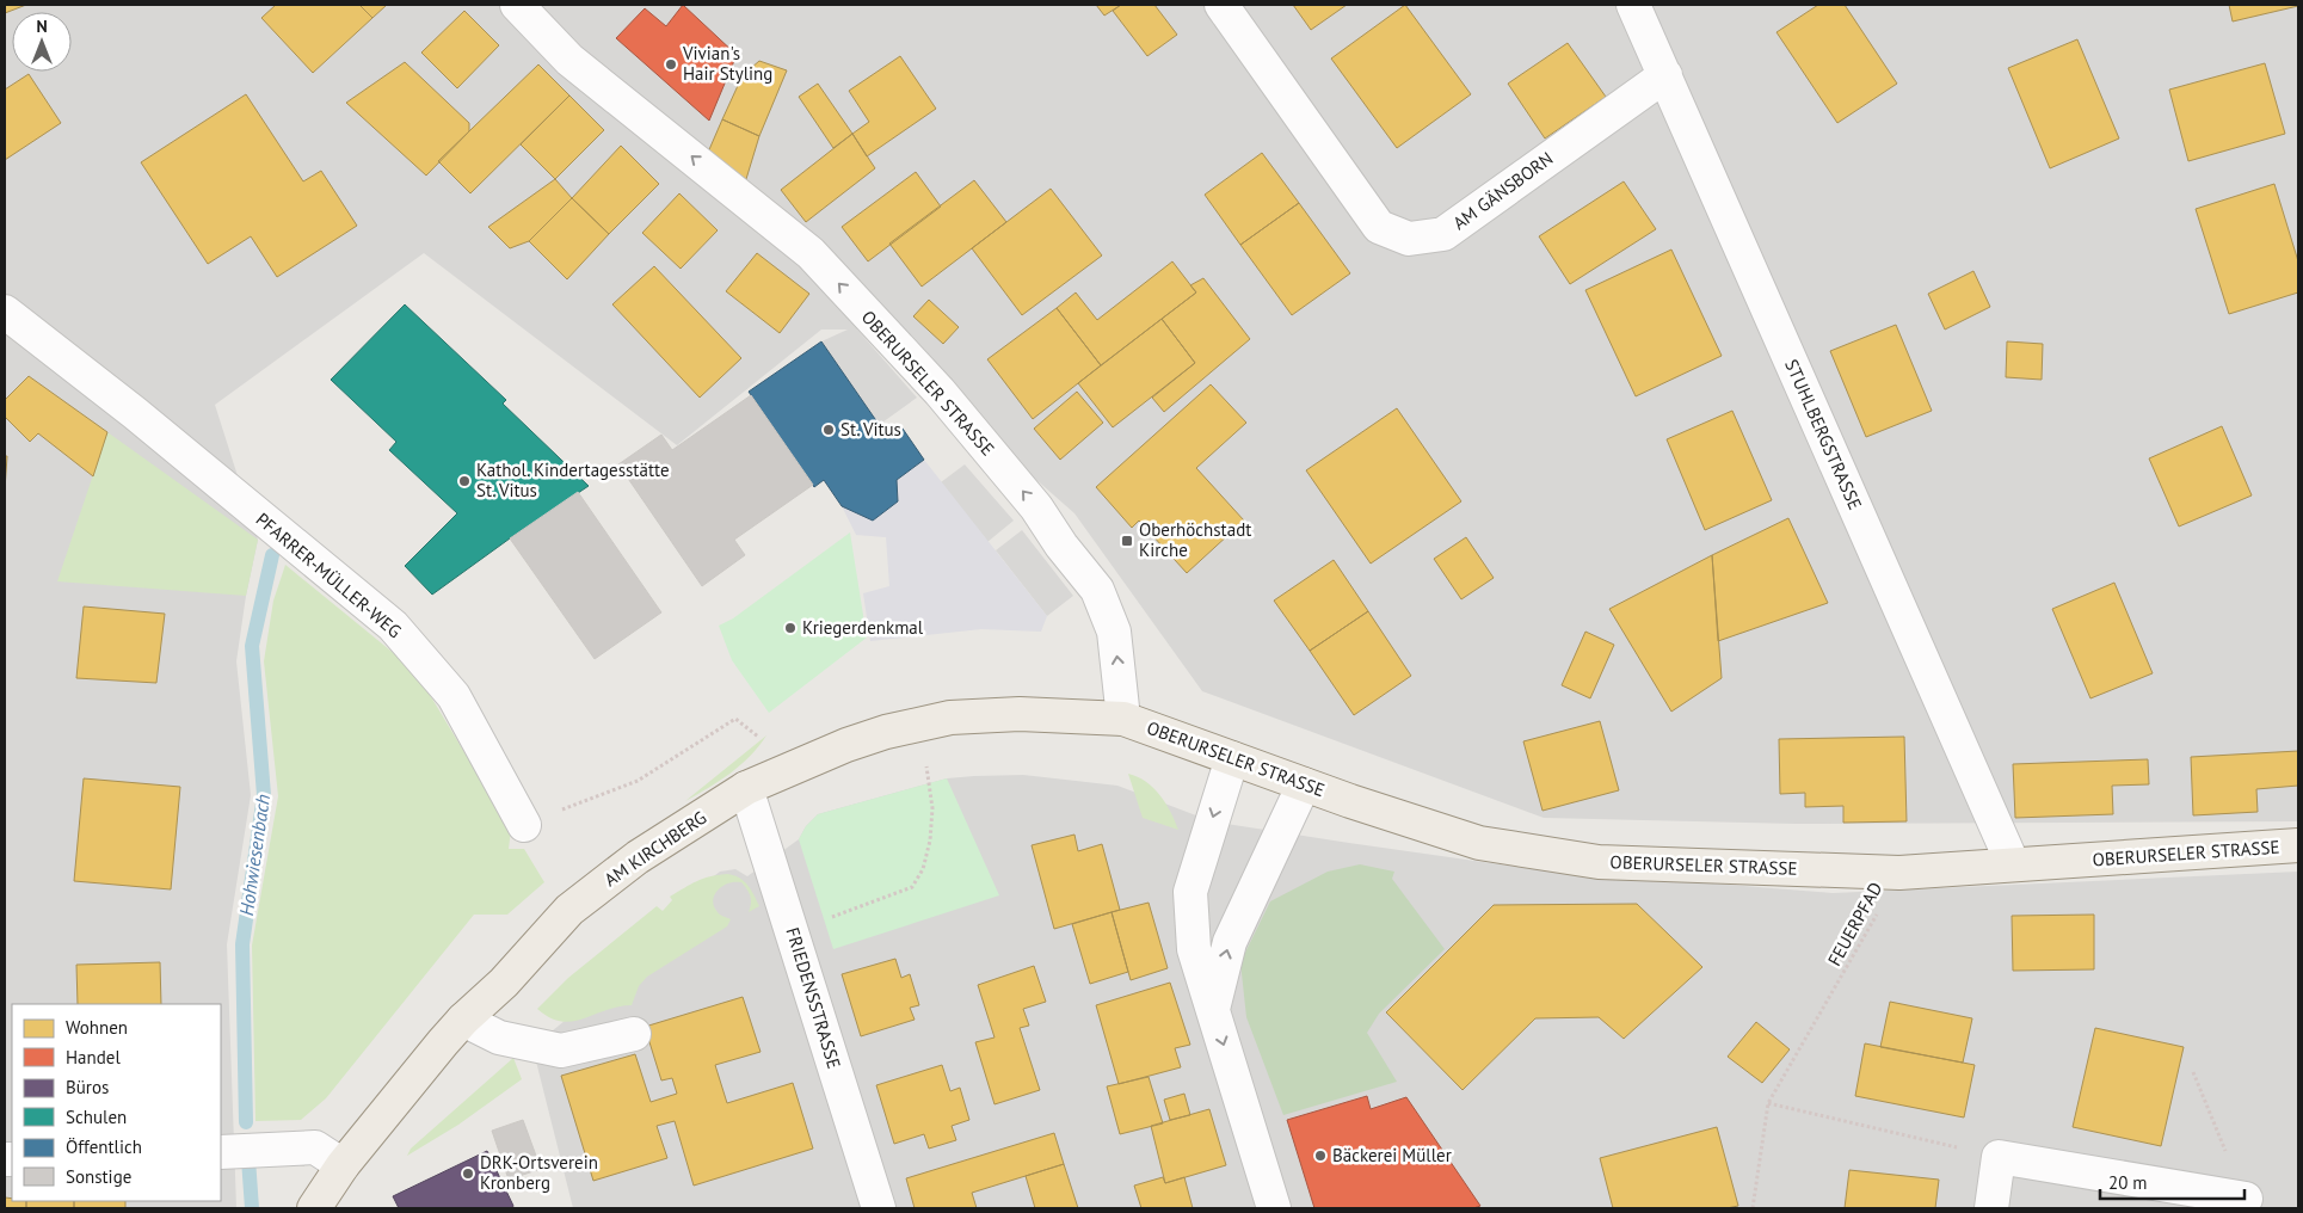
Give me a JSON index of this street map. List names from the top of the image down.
{
  "streets": {
    "main road": ["OBERURSELER STRASSE", "AM KIRCHBERG"],
    "street": [
      "AM GÄNSBORN",
      "STUHLBERGSTRASSE",
      "PFARRER-MÜLLER-WEG",
      "FRIEDENSSTRASSE"
    ],
    "path": ["FEUERPFAD"]
  },
  "crossings": [
    ["AM GÄNSBORN", "STUHLBERGSTRASSE"],
    ["OBERURSELER STRASSE", "STUHLBERGSTRASSE"],
    ["OBERURSELER STRASSE", "AM KIRCHBERG"],
    ["OBERURSELER STRASSE", "FEUERPFAD"],
    ["AM KIRCHBERG", "FRIEDENSSTRASSE"]
  ],
  "one_way": ["OBERURSELER STRASSE"],
  "water": ["Hohwiesenbach"],
  "places": {
    "other": [
      "Vivian's Hair Styling",
      "St. Vitus",
      "Kathol. Kindertagesstätte St. Vitus",
      "Kriegerdenkmal",
      "Bäckerei Müller",
      "DRK-Ortsverein Kronberg"
    ],
    "transit": ["Oberhöchstadt Kirche"]
  },
  "legend": [
    "Wohnen",
    "Handel",
    "Büros",
    "Schulen",
    "Öffentlich",
    "Sonstige"
  ],
  "scale_bar": "20 m",
  "north": "top"
}
